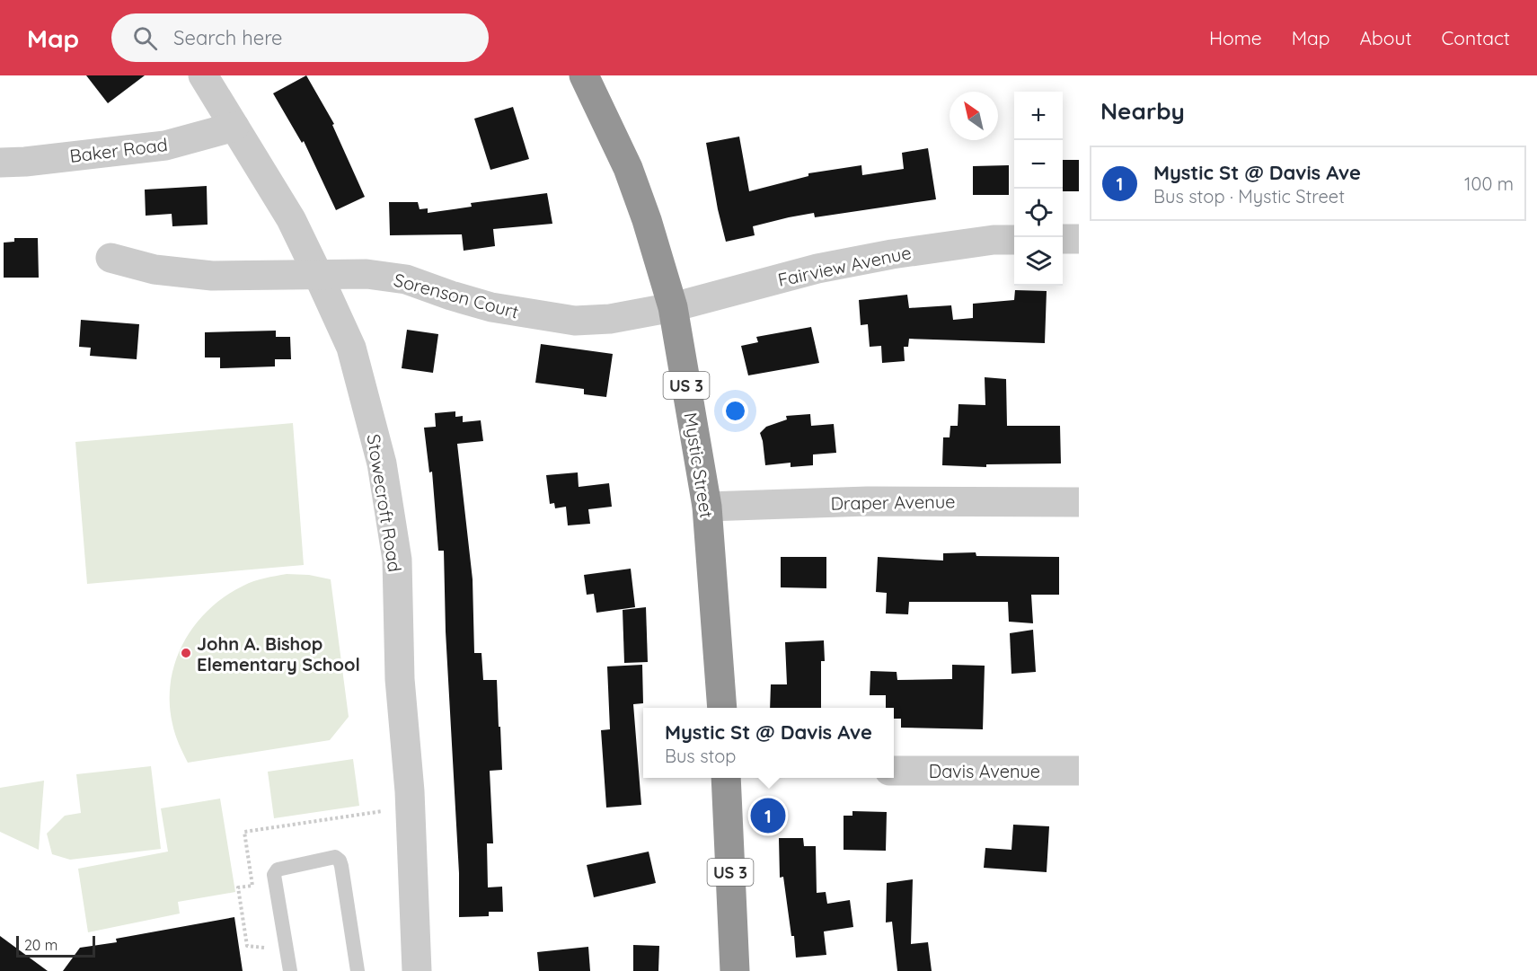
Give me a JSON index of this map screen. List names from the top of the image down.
{
  "streets": {
    "highway": ["US 3", "Mystic Street"],
    "street": [
      "Baker Road",
      "Fairview Avenue",
      "Sorenson Court",
      "Draper Avenue",
      "Stowecroft Road",
      "Davis Avenue"
    ]
  },
  "crossings": [
    ["Baker Road", "Stowecroft Road"],
    ["Fairview Avenue", "Sorenson Court"],
    ["Fairview Avenue", "Mystic Street"],
    ["Sorenson Court", "Mystic Street"],
    ["Sorenson Court", "Stowecroft Road"],
    ["Mystic Street", "Draper Avenue"]
  ],
  "places": ["John A. Bishop Elementary School"],
  "scale_bar": "20 m",
  "north": "top left",
  "page": {
    "header": "Map",
    "search": "Search here",
    "nav": [
      "Home",
      "Map",
      "About",
      "Contact"
    ],
    "heading": "Nearby",
    "map_buttons": ["+", "−"],
    "list": [
      {
        "mark": "1",
        "name": "Mystic St @ Davis Ave",
        "note": "Bus stop · Mystic Street",
        "value": "100 m"
      }
    ],
    "popup": ["Mystic St @ Davis Ave", "Bus stop"],
    "pins": "1",
    "scale": "20 m"
  }
}
